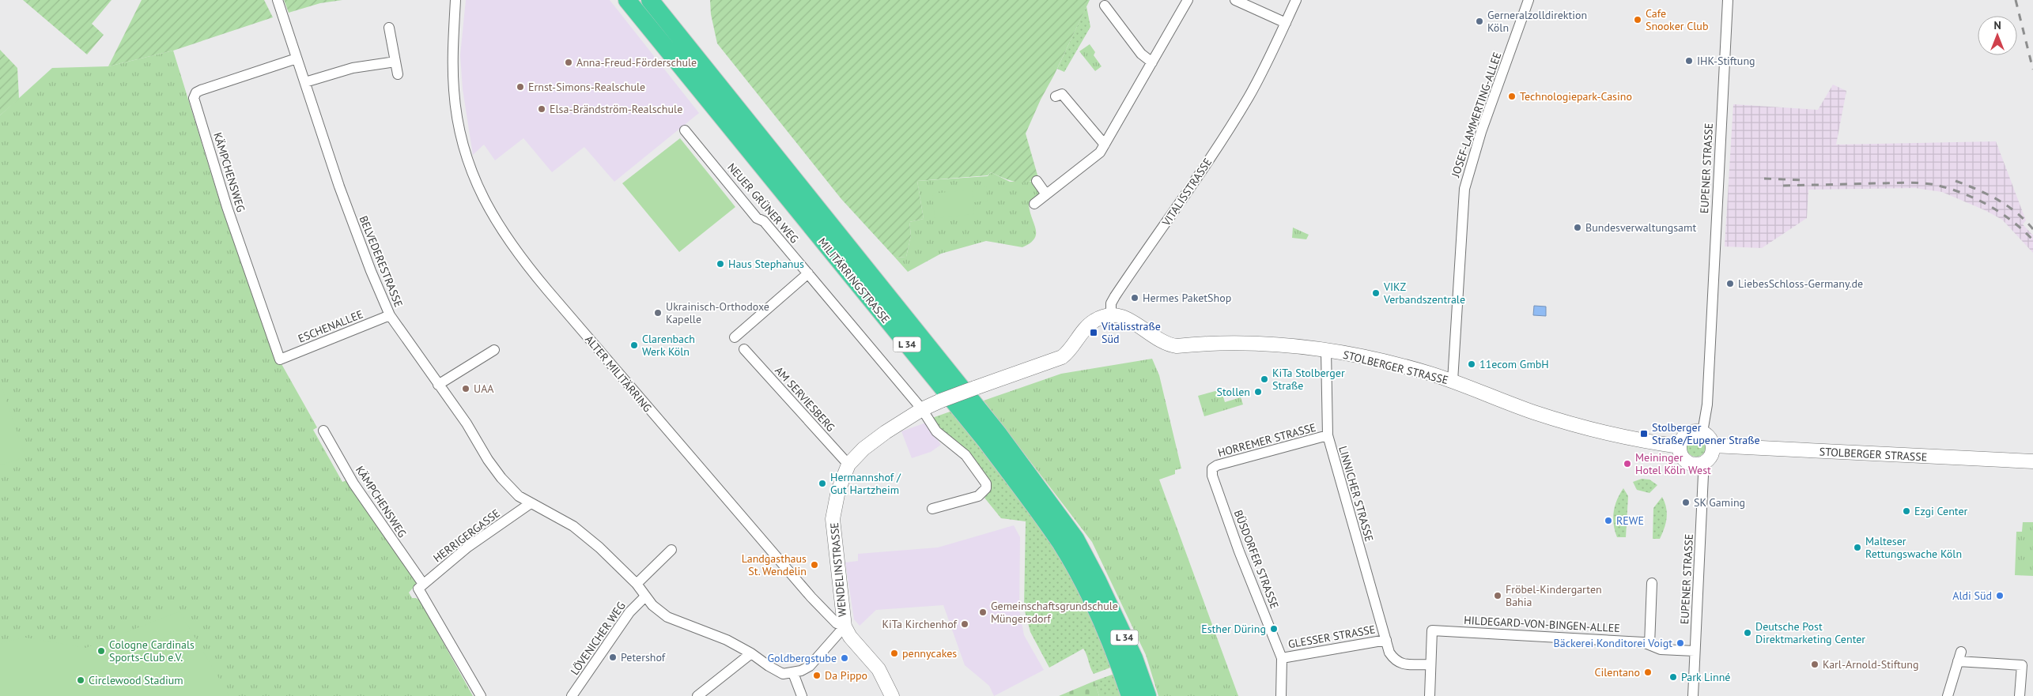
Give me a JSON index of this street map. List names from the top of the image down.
{
  "streets": {
    "highway": ["MILITÄRRINGSTRASSE", "L 34"],
    "street": [
      "JOSEF-LAMMERTING-ALLEE",
      "EUPENER STRASSE",
      "KÄMPCHENSWEG",
      "VITALISSTRASSE",
      "NEUER GRÜNER WEG",
      "BELVEDERESTRASSE",
      "ESCHENALLEE",
      "STOLBERGER STRASSE",
      "ALTER MILITÄRRING",
      "AM SERVIESBERG",
      "HORREMER STRASSE",
      "LINNICHER STRASSE",
      "HERRIGERGASSE",
      "BÜSDORFER STRASSE",
      "WENDELINSTRASSE",
      "HILDEGARD-VON-BINGEN-ALLEE",
      "GLESSER STRASSE",
      "LÖVENICHER WEG"
    ]
  },
  "crossings": [
    ["JOSEF-LAMMERTING-ALLEE", "STOLBERGER STRASSE"],
    ["EUPENER STRASSE", "STOLBERGER STRASSE"],
    ["EUPENER STRASSE", "HILDEGARD-VON-BINGEN-ALLEE"],
    ["KÄMPCHENSWEG", "BELVEDERESTRASSE"],
    ["KÄMPCHENSWEG", "ESCHENALLEE"],
    ["KÄMPCHENSWEG", "HERRIGERGASSE"],
    ["VITALISSTRASSE", "STOLBERGER STRASSE"],
    ["VITALISSTRASSE", "WENDELINSTRASSE"],
    ["NEUER GRÜNER WEG", "WENDELINSTRASSE"],
    ["BELVEDERESTRASSE", "ESCHENALLEE"],
    ["BELVEDERESTRASSE", "HERRIGERGASSE"],
    ["BELVEDERESTRASSE", "WENDELINSTRASSE"],
    ["BELVEDERESTRASSE", "LÖVENICHER WEG"],
    ["MILITÄRRINGSTRASSE", "L 34"],
    ["STOLBERGER STRASSE", "LINNICHER STRASSE"],
    ["STOLBERGER STRASSE", "WENDELINSTRASSE"],
    ["ALTER MILITÄRRING", "WENDELINSTRASSE"],
    ["AM SERVIESBERG", "WENDELINSTRASSE"],
    ["HORREMER STRASSE", "LINNICHER STRASSE"],
    ["HORREMER STRASSE", "BÜSDORFER STRASSE"],
    ["LINNICHER STRASSE", "HILDEGARD-VON-BINGEN-ALLEE"],
    ["LINNICHER STRASSE", "GLESSER STRASSE"],
    ["BÜSDORFER STRASSE", "GLESSER STRASSE"]
  ],
  "places": {
    "other": [
      "Cafe Snooker Club",
      "Gerneralzolldirektion Köln",
      "IHK-Stiftung",
      "Anna-Freud-Förderschule",
      "Ernst-Simons-Realschule",
      "Technologiepark-Casino",
      "Elsa-Brändström-Realschule",
      "Bundesverwaltungsamt",
      "Haus Stephanus",
      "LiebesSchloss-Germany.de",
      "VIKZ Verbandszentrale",
      "Hermes PaketShop",
      "Ukrainisch-Orthodoxe Kapelle",
      "Clarenbach Werk Köln",
      "11ecom GmbH",
      "KiTa Stolberger Straße",
      "UAA",
      "Stollen",
      "Meininger Hotel Köln West",
      "Hermannshof / Gut Hartzheim",
      "SK Gaming",
      "Ezgi Center",
      "REWE",
      "Malteser Rettungswache Köln",
      "Landgasthaus St. Wendelin",
      "Fröbel-Kindergarten Bahia",
      "Aldi Süd",
      "Gemeinschaftsgrundschule Müngersdorf",
      "KiTa Kirchenhof",
      "Esther Düring",
      "Deutsche Post Direktmarketing Center",
      "Bäckerei Konditorei Voigt",
      "Cologne Cardinals Sports-Club e.V.",
      "pennycakes",
      "Petershof",
      "Goldbergstube",
      "Karl-Arnold-Stiftung",
      "Cilentano",
      "Da Pippo",
      "Park Linné",
      "Circlewood Stadium"
    ],
    "transit": ["Vitalisstraße Süd", "Stolberger Straße/Eupener Straße"]
  },
  "north": "top"
}
